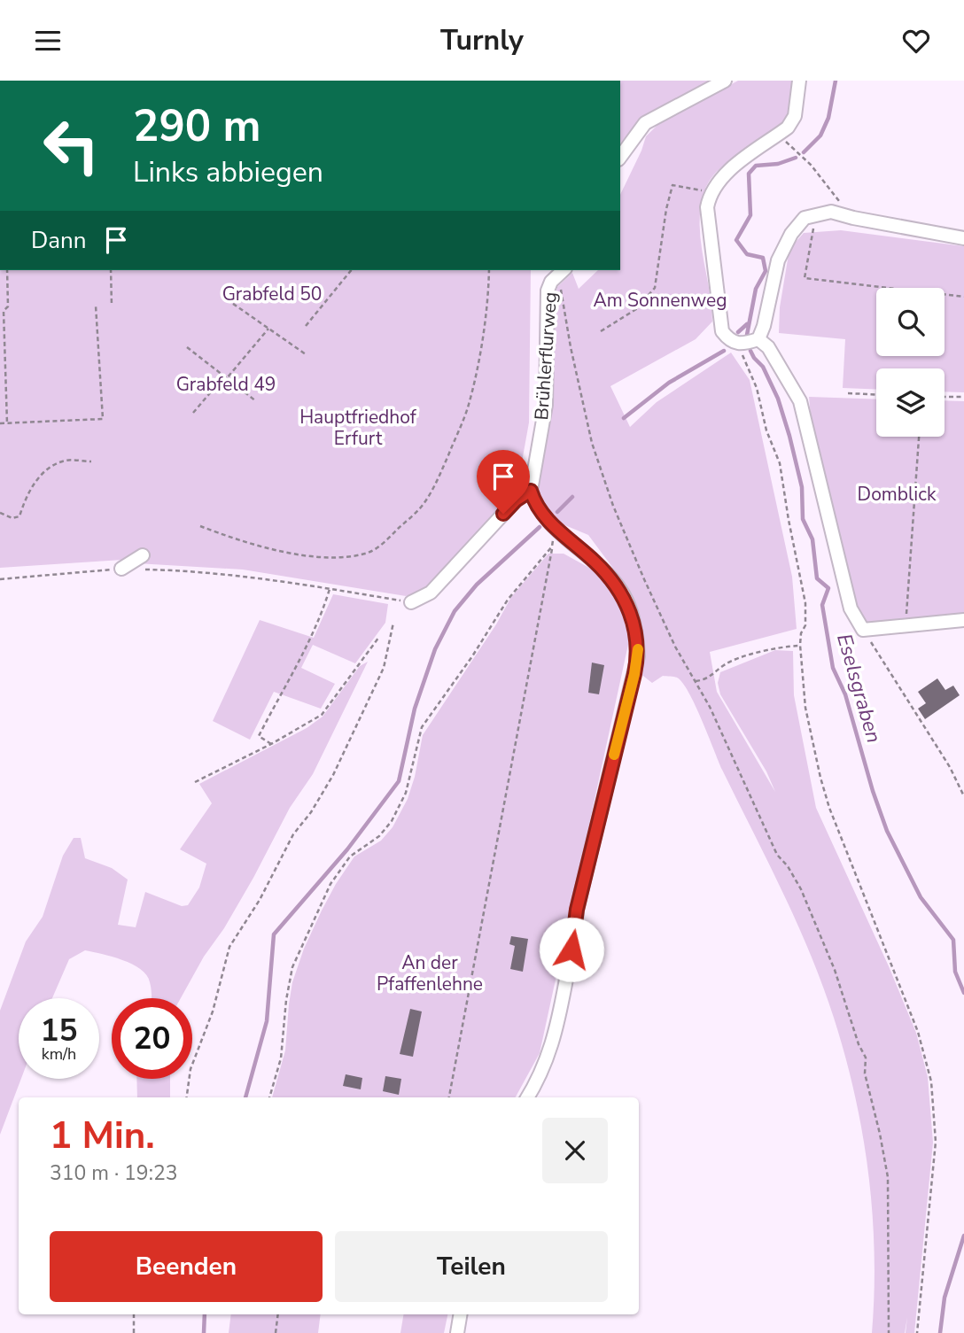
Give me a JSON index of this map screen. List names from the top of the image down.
{
  "streets": {
    "lane": ["Brühlerflurweg"]
  },
  "water": ["Eselsgraben"],
  "parks": [
    "Grabfeld 50",
    "Am Sonnenweg",
    "Grabfeld 49",
    "Hauptfriedhof Erfurt",
    "Domblick",
    "An der Pfaffenlehne"
  ],
  "page": {
    "header": "Turnly",
    "turn": ["290 m", "Links abbiegen"],
    "then": "Dann",
    "speed": "15 km/h",
    "limit": "20",
    "heading": ["1 Min.", "310 m · 19:23"],
    "buttons": ["Beenden", "Teilen"]
  }
}
